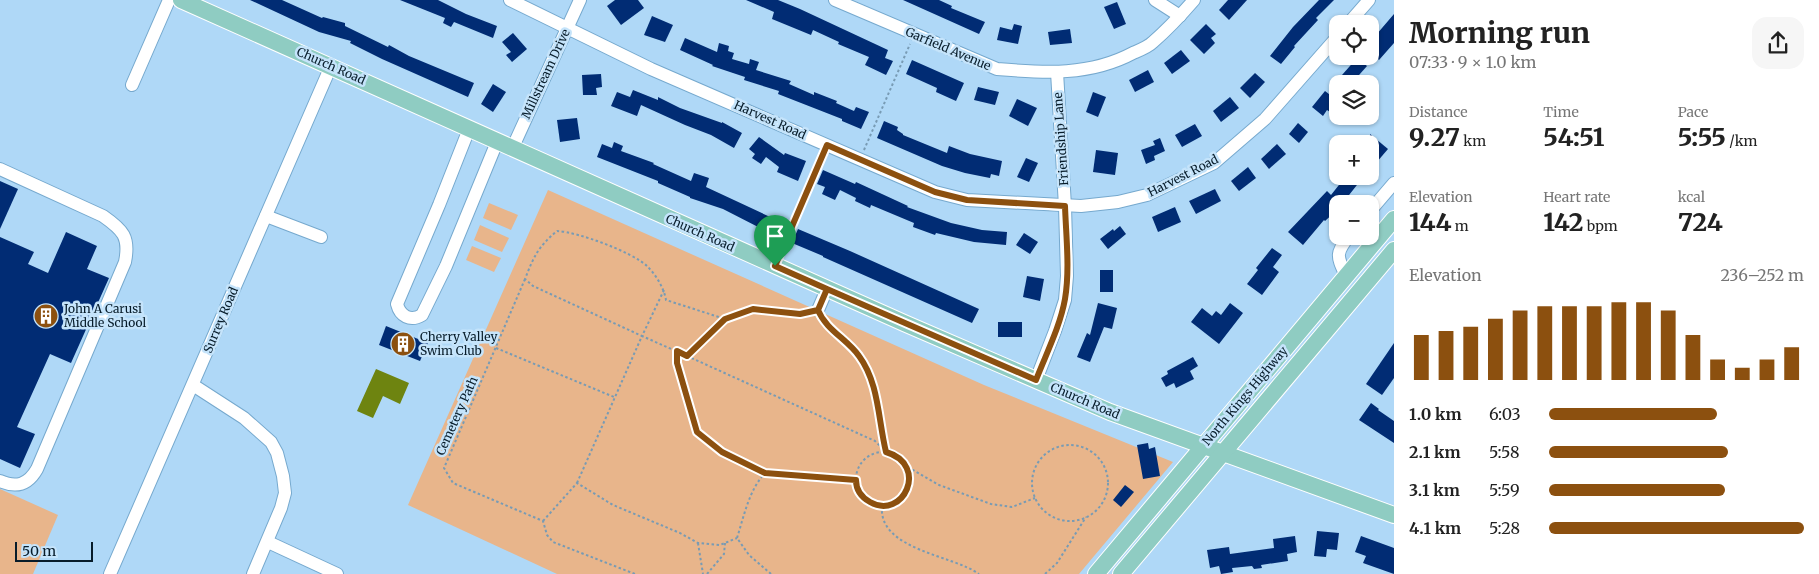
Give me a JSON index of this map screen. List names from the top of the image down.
{
  "streets": {
    "main road": ["Church Road", "North Kings Highway"],
    "street": [
      "Garfield Avenue",
      "Millstream Drive",
      "Harvest Road",
      "Friendship Lane",
      "Surrey Road"
    ],
    "path": ["Cemetery Path"]
  },
  "crossings": [
    ["Garfield Avenue", "Friendship Lane"],
    ["Church Road", "Millstream Drive"],
    ["Church Road", "Friendship Lane"],
    ["Church Road", "Surrey Road"],
    ["Church Road", "North Kings Highway"],
    ["Millstream Drive", "Harvest Road"],
    ["Harvest Road", "Friendship Lane"]
  ],
  "places": {
    "building": ["John A Carusi Middle School", "Cherry Valley Swim Club"]
  },
  "scale_bar": "50 m",
  "page": {
    "heading": ["Morning run", "07:33 · 9 × 1.0 km"],
    "map_buttons": ["+", "−"],
    "stats": [
      ["Distance", "9.27 km"],
      ["Time", "54:51"],
      ["Pace", "5:55 /km"],
      ["Elevation", "144 m"],
      ["Heart rate", "142 bpm"],
      ["kcal", "724"]
    ],
    "chart": ["Elevation", "236–252 m"],
    "list": [
      {
        "name": "1.0 km",
        "note": "6:03"
      },
      {
        "name": "2.1 km",
        "note": "5:58"
      },
      {
        "name": "3.1 km",
        "note": "5:59"
      },
      {
        "name": "4.1 km",
        "note": "5:28"
      }
    ],
    "scale": "50 m"
  }
}
